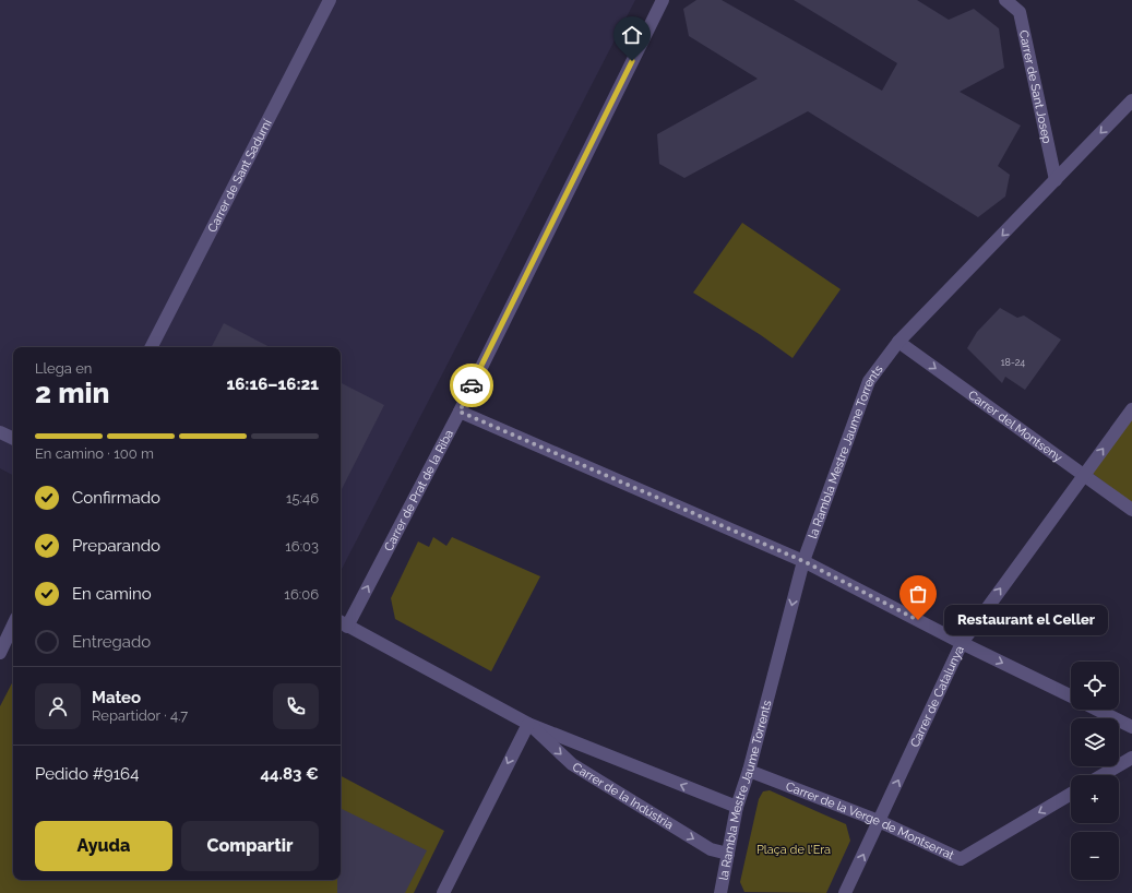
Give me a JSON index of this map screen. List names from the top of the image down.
{
  "streets": {
    "street": [
      "Carrer de Sant Josep",
      "Carrer de Sant Sadurní",
      "Carrer del Montseny",
      "la Rambla Mestre Jaume Torrents",
      "Carrer de Prat de la Riba",
      "Carrer de Catalunya",
      "Carrer de la Indústria",
      "Carrer de la Verge de Montserrat"
    ]
  },
  "crossings": [
    ["Carrer de Sant Josep", "la Rambla Mestre Jaume Torrents"],
    ["Carrer del Montseny", "la Rambla Mestre Jaume Torrents"],
    ["Carrer del Montseny", "Carrer de Catalunya"],
    ["la Rambla Mestre Jaume Torrents", "Carrer de la Indústria"],
    ["la Rambla Mestre Jaume Torrents", "Carrer de la Verge de Montserrat"],
    ["Carrer de Prat de la Riba", "Carrer de la Indústria"],
    ["Carrer de Catalunya", "Carrer de la Verge de Montserrat"]
  ],
  "one_way": [
    "Carrer del Montseny",
    "la Rambla Mestre Jaume Torrents",
    "Carrer de Catalunya",
    "Carrer de la Verge de Montserrat"
  ],
  "parks": ["Plaça de l'Era"],
  "places": ["Restaurant el Celler"],
  "house_numbers": ["18-24"],
  "page": {
    "heading": ["2 min", "Llega en", "16:16–16:21"],
    "panel": [
      "Mateo",
      "Repartidor · 4.7",
      "Pedido #9164",
      "44.83 €"
    ],
    "bar": "En camino · 100 m",
    "list": [
      ["Confirmado", "15:46"],
      ["Preparando", "16:03"],
      ["En camino", "16:06"],
      "Entregado"
    ],
    "bubble": "Restaurant el Celler",
    "map_buttons": ["+", "−"],
    "buttons": ["Ayuda", "Compartir"]
  }
}
